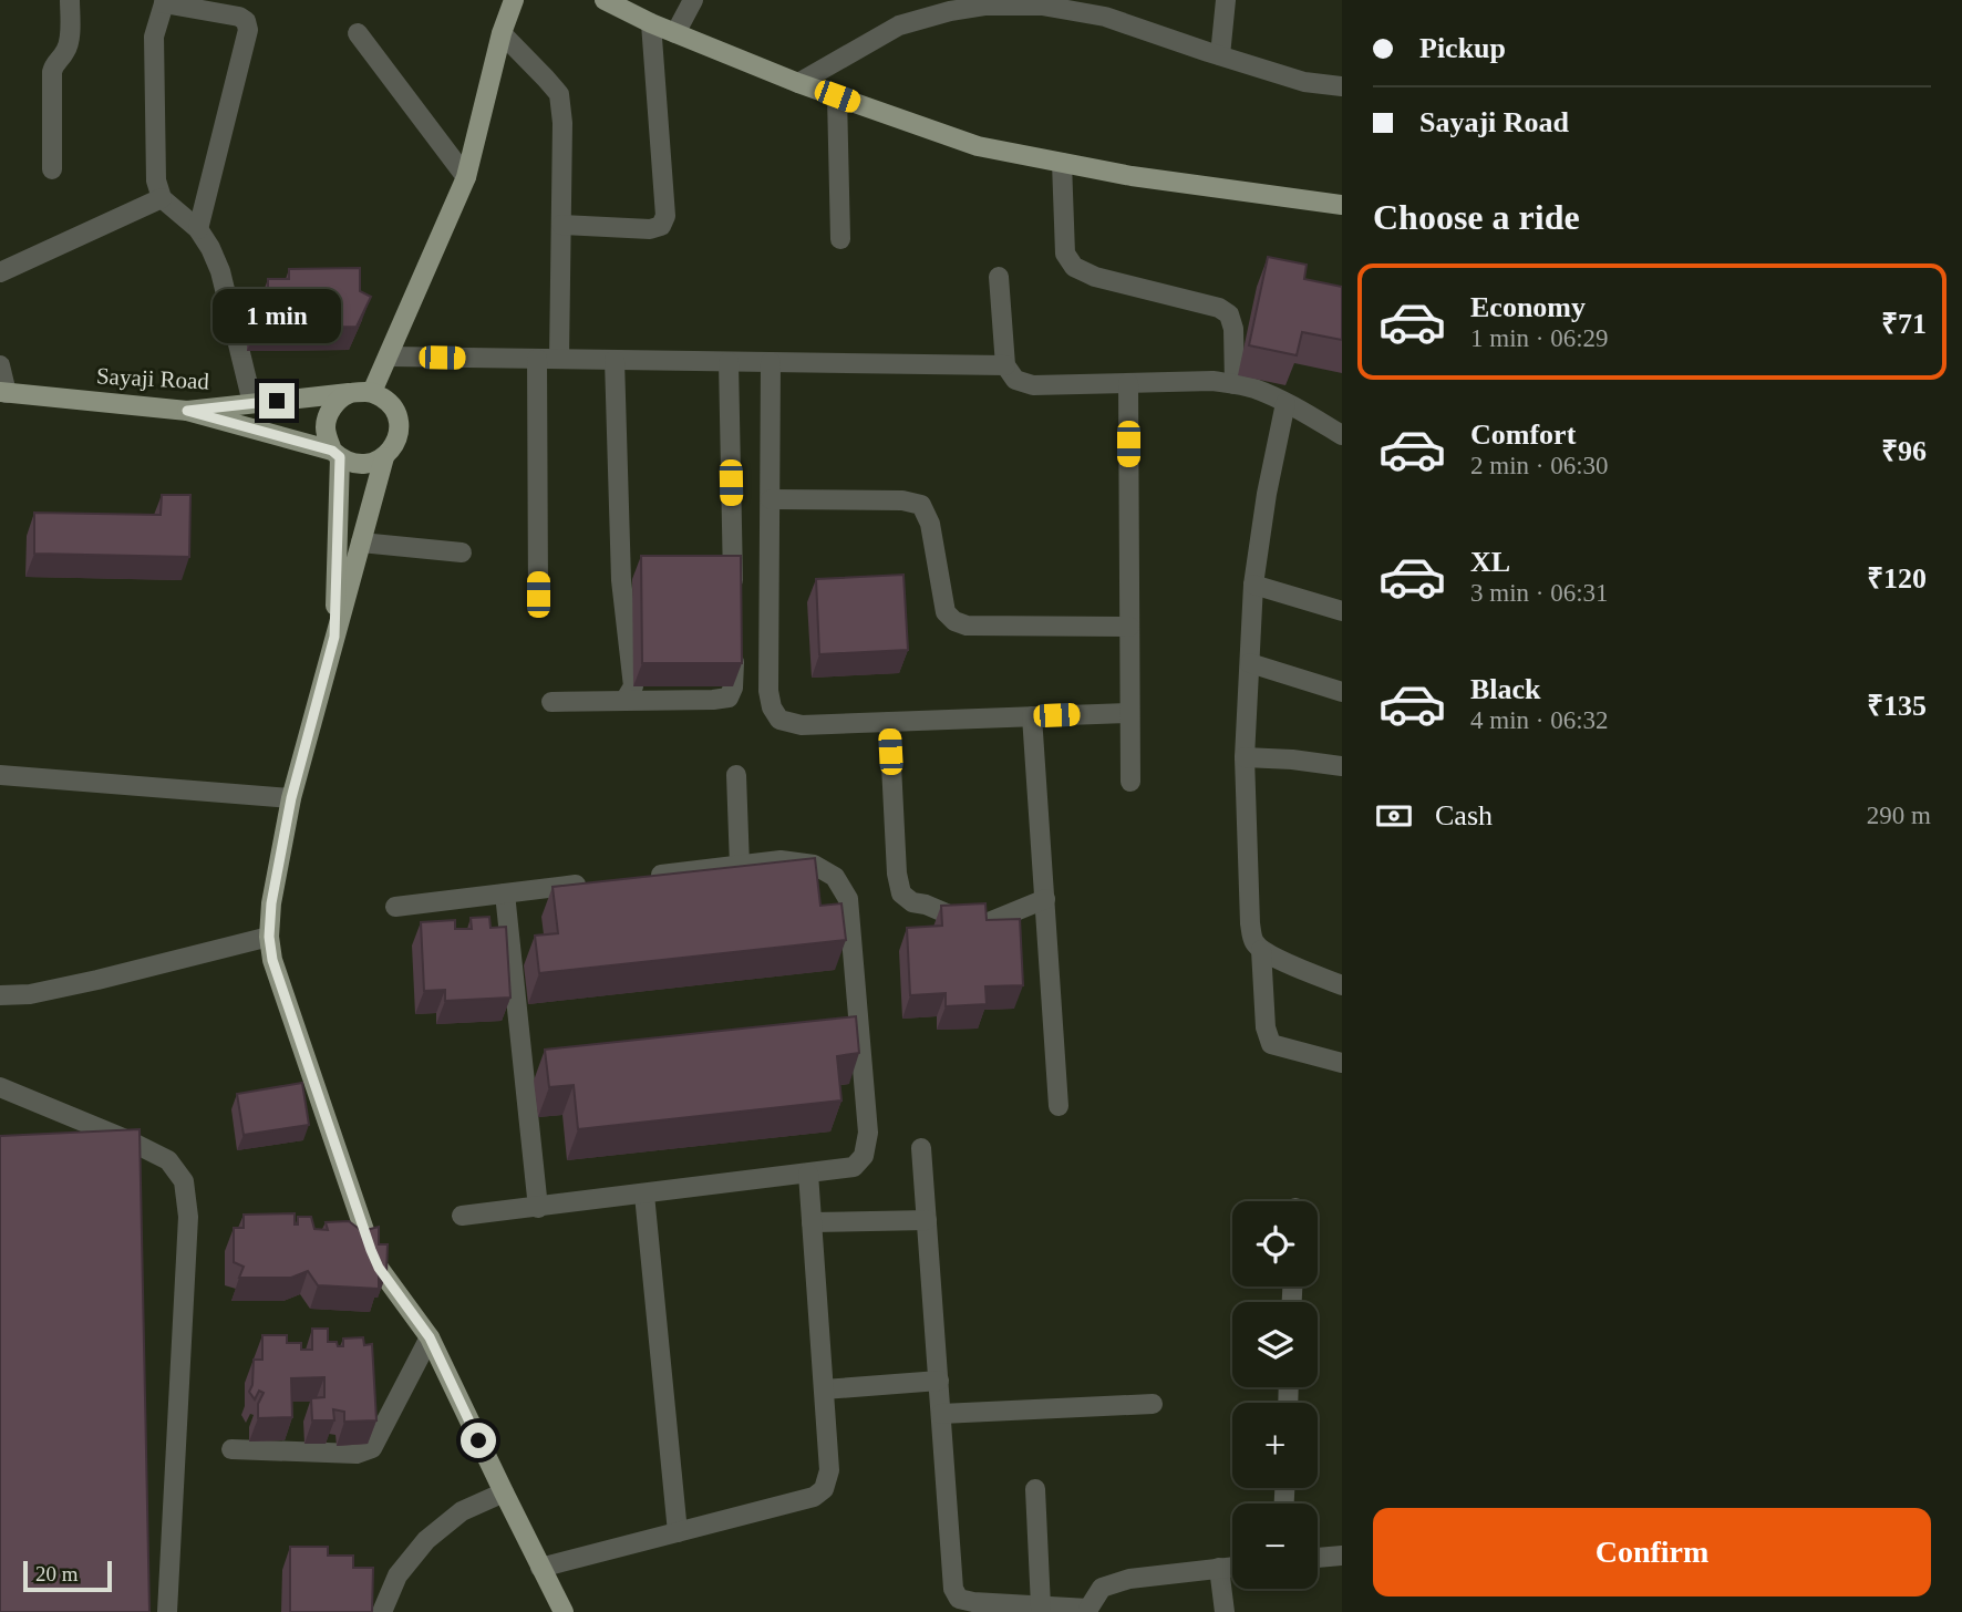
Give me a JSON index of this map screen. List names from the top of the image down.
{
  "streets": {
    "main road": ["Sayaji Road"]
  },
  "scale_bar": "20 m",
  "page": {
    "banner": ["Pickup", "Sayaji Road"],
    "heading": "Choose a ride",
    "list": [
      {
        "name": "Economy",
        "note": "1 min · 06:29",
        "value": "₹71"
      },
      {
        "name": "Comfort",
        "note": "2 min · 06:30",
        "value": "₹96"
      },
      {
        "name": "XL",
        "note": "3 min · 06:31",
        "value": "₹120"
      },
      {
        "name": "Black",
        "note": "4 min · 06:32",
        "value": "₹135"
      }
    ],
    "bubble": "1 min",
    "pay": ["Cash", "290 m"],
    "map_buttons": ["+", "−"],
    "buttons": "Confirm",
    "scale": "20 m"
  }
}
